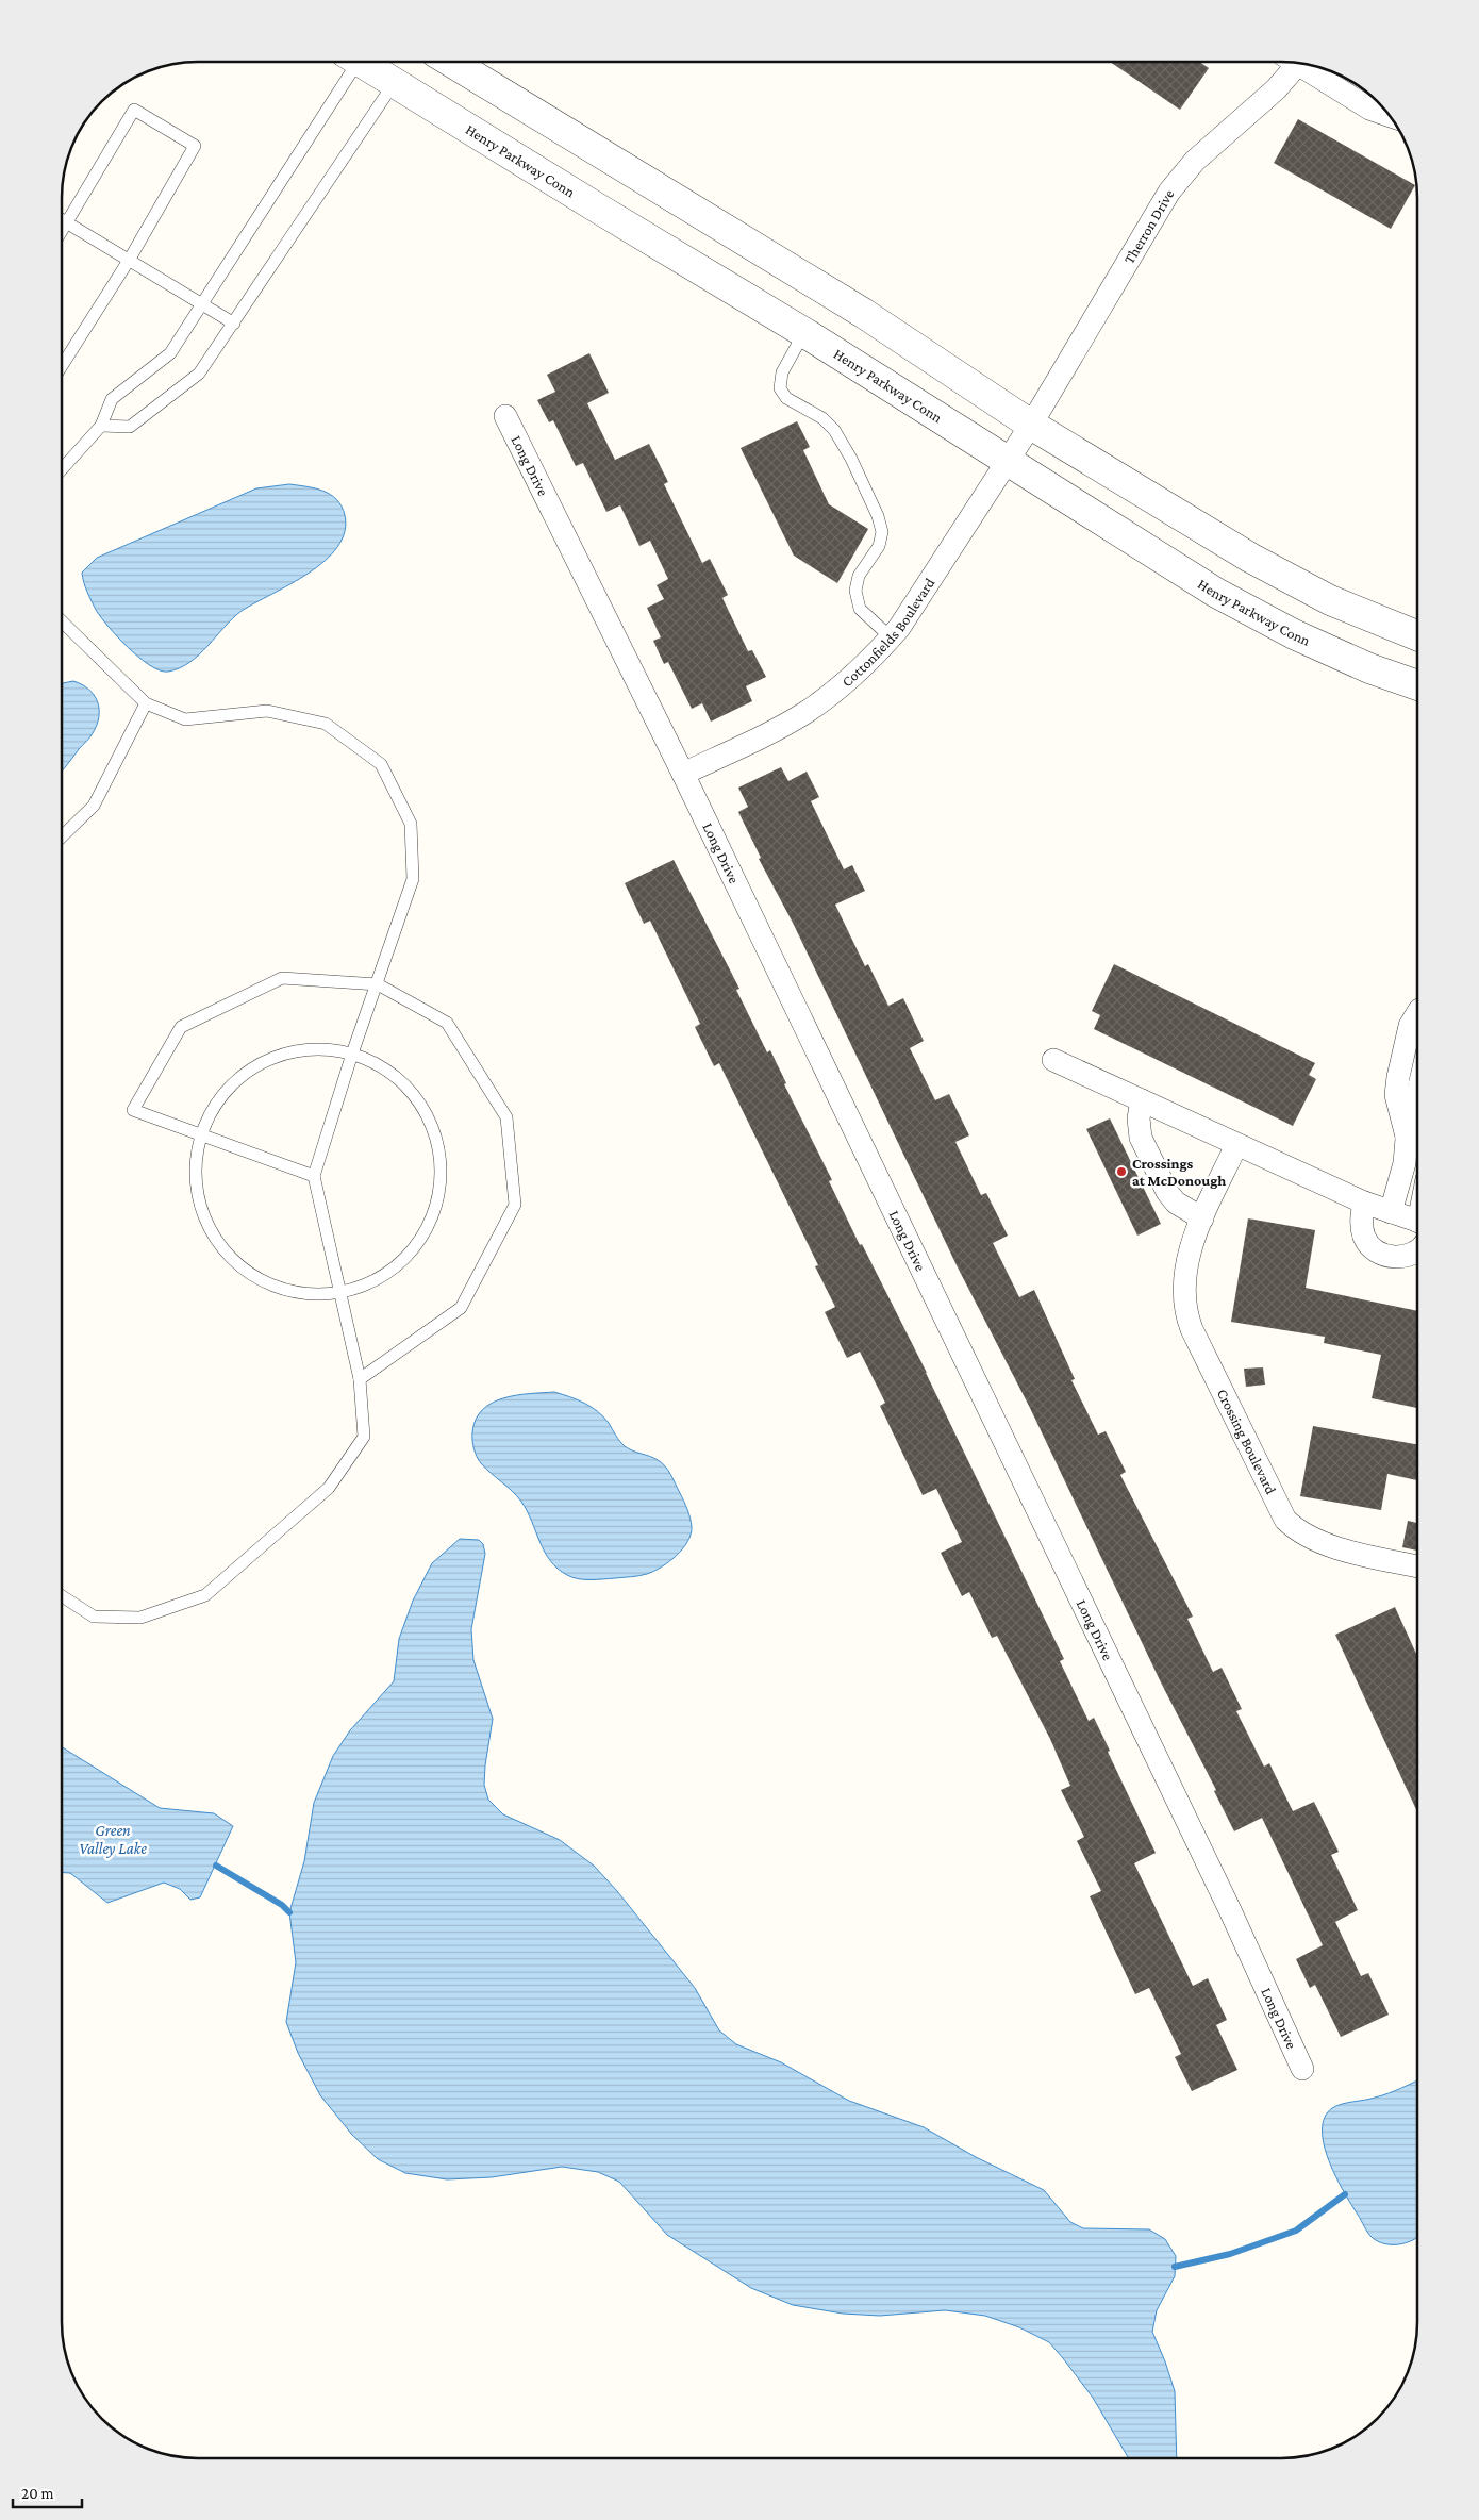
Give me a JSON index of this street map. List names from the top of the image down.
{
  "streets": {
    "street": [
      "Henry Parkway Conn",
      "Therron Drive",
      "Long Drive",
      "Cottonfields Boulevard",
      "Crossing Boulevard"
    ]
  },
  "crossings": [
    ["Henry Parkway Conn", "Cottonfields Boulevard"],
    ["Therron Drive", "Cottonfields Boulevard"],
    ["Long Drive", "Cottonfields Boulevard"]
  ],
  "water": ["Green Valley Lake"],
  "places": ["Crossings at McDonough"],
  "scale_bar": "20 m"
}
